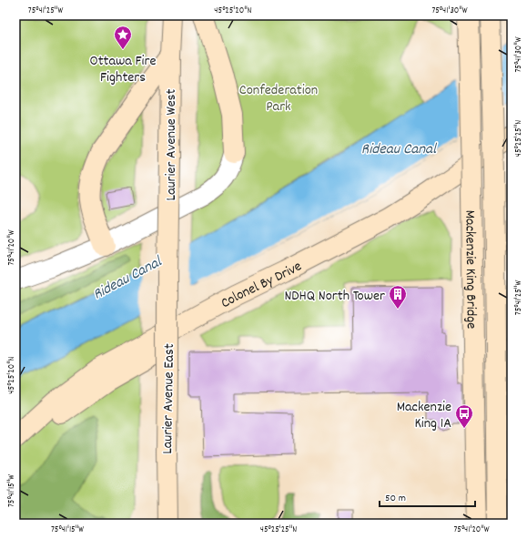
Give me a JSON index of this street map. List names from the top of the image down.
{
  "streets": {
    "main road": [
      "Laurier Avenue West",
      "Mackenzie King Bridge",
      "Colonel By Drive",
      "Laurier Avenue East"
    ]
  },
  "crossings": [
    ["Laurier Avenue West", "Laurier Avenue East"]
  ],
  "water": ["Rideau Canal"],
  "parks": ["Confederation Park"],
  "places": {
    "place": ["Ottawa Fire Fighters"],
    "building": ["NDHQ North Tower"],
    "bus stop": ["Mackenzie King 1A"]
  },
  "scale_bar": "50 m",
  "coordinates": [
    "75°41'25\"W",
    "45°25'20\"N",
    "75°41'30\"W",
    "45°25'25\"N",
    "75°41'20\"W",
    "75°41'15\"W"
  ]
}
